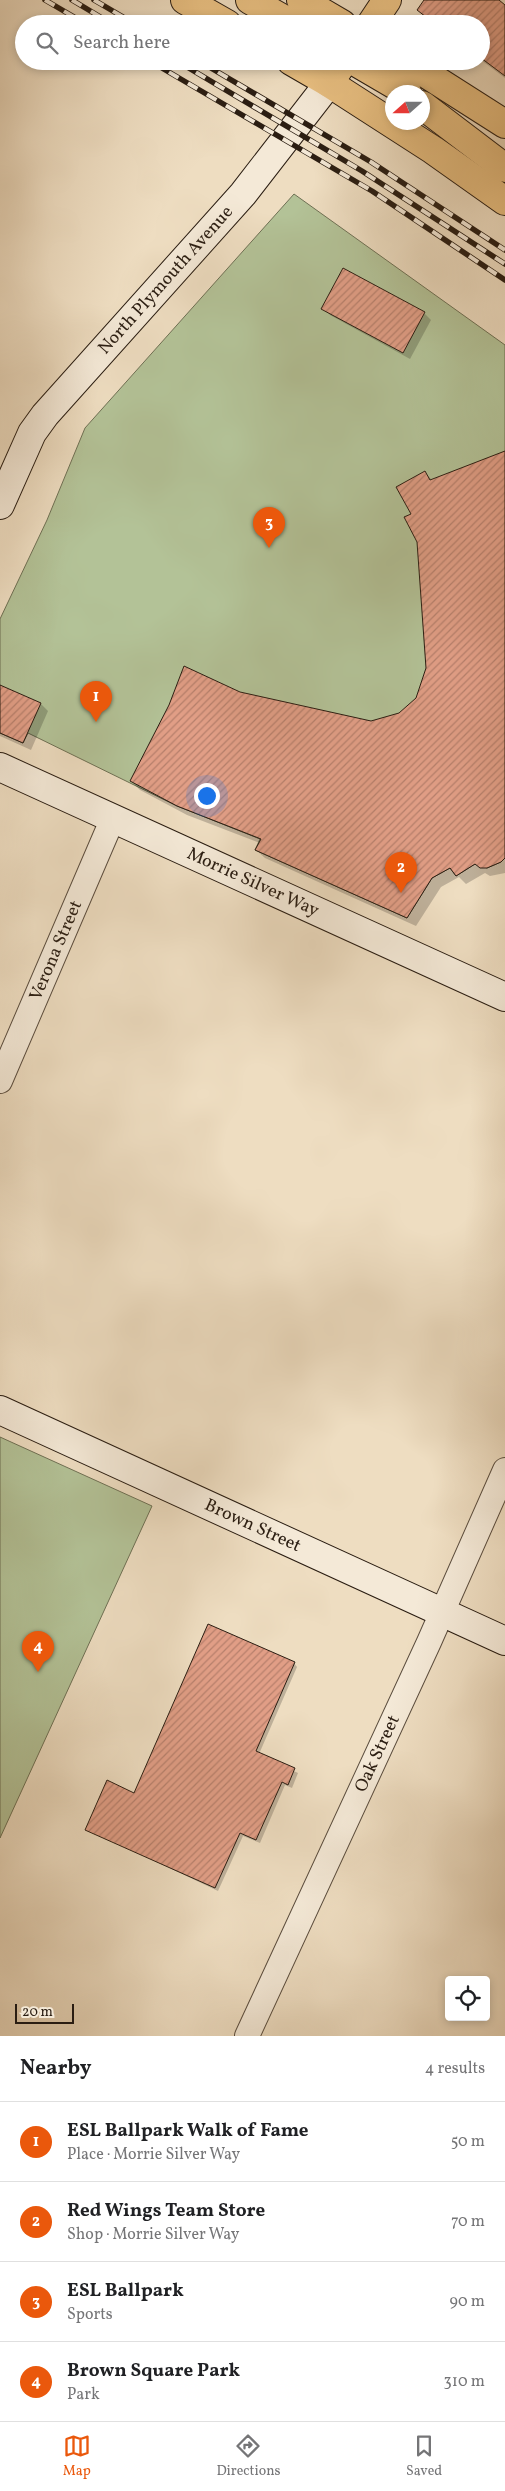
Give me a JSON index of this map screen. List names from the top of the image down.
{
  "streets": {
    "main road": ["North Plymouth Avenue", "Morrie Silver Way", "Brown Street"],
    "street": ["Verona Street", "Oak Street"]
  },
  "crossings": [
    ["Morrie Silver Way", "Verona Street"],
    ["Brown Street", "Oak Street"]
  ],
  "scale_bar": "20 m",
  "north": "left",
  "page": {
    "search": "Search here",
    "pins": [
      "3",
      "1",
      "2",
      "4"
    ],
    "scale": "20 m",
    "heading": ["Nearby", "4 results"],
    "list": [
      {
        "mark": "1",
        "name": "ESL Ballpark Walk of Fame",
        "note": "Place · Morrie Silver Way",
        "value": "50 m"
      },
      {
        "mark": "2",
        "name": "Red Wings Team Store",
        "note": "Shop · Morrie Silver Way",
        "value": "70 m"
      },
      {
        "mark": "3",
        "name": "ESL Ballpark",
        "note": "Sports",
        "value": "90 m"
      },
      {
        "mark": "4",
        "name": "Brown Square Park",
        "note": "Park",
        "value": "310 m"
      }
    ],
    "nav": ["Map", "Directions", "Saved"]
  }
}
